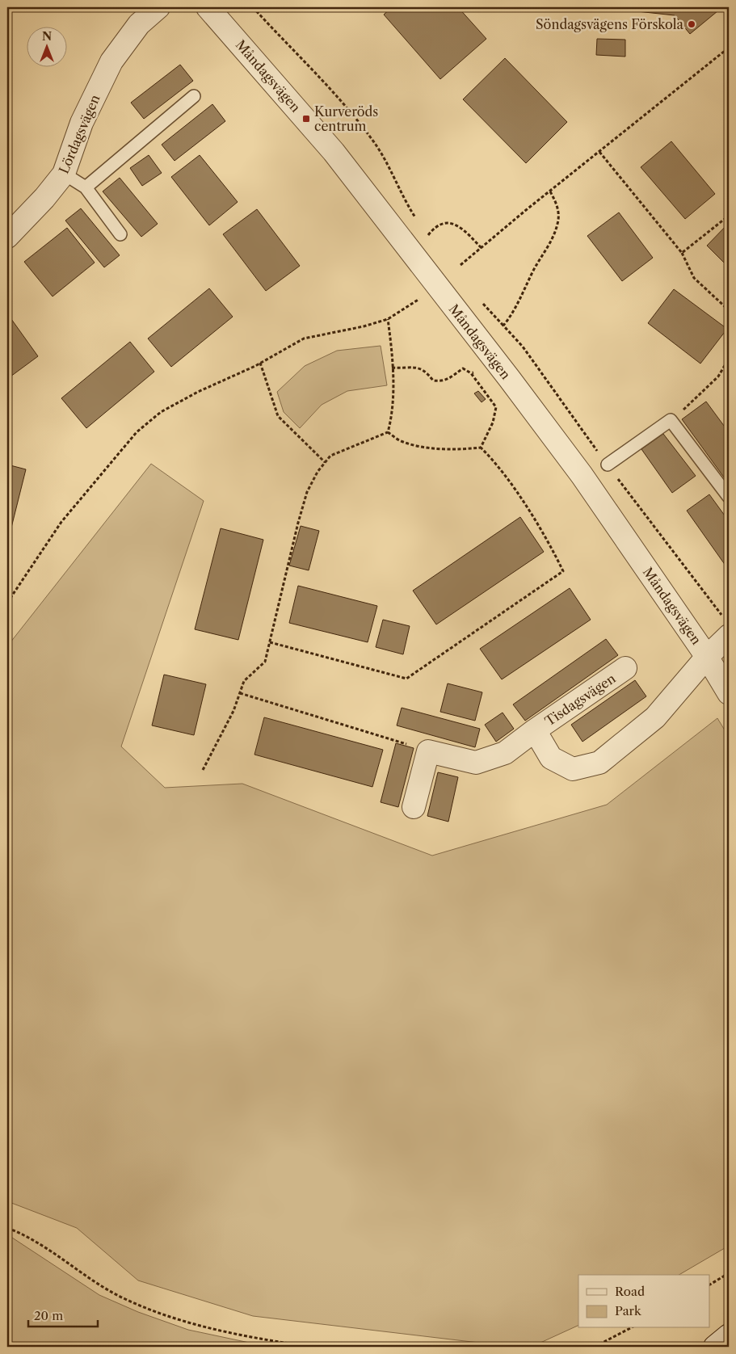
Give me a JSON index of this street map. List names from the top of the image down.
{
  "streets": {
    "street": ["Måndagsvägen", "Lördagsvägen", "Tisdagsvägen"]
  },
  "crossings": [
    ["Måndagsvägen", "Tisdagsvägen"]
  ],
  "places": {
    "other": ["Söndagsvägens Förskola"],
    "transit": ["Kurveröds centrum"]
  },
  "legend": ["Road", "Park"],
  "scale_bar": "20 m",
  "north": "top"
}
